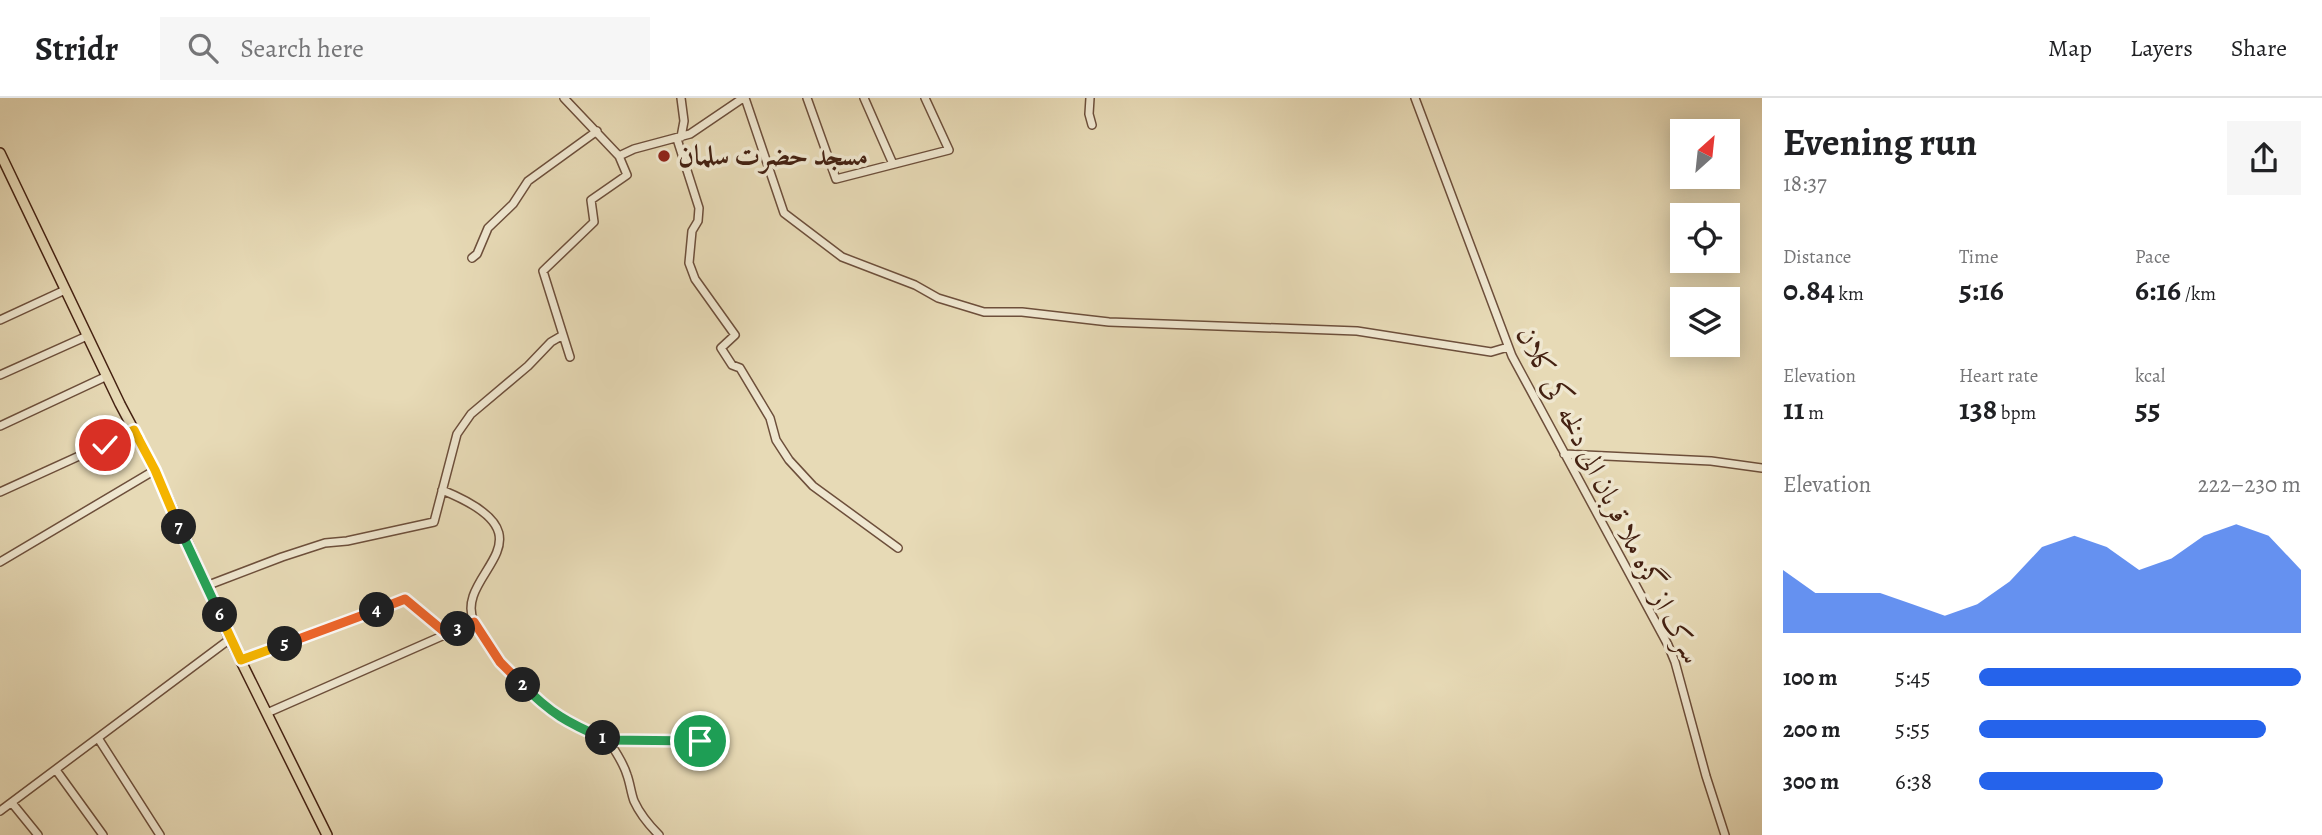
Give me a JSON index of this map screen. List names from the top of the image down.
{
  "streets": {
    "street": ["سرک از گزه ملا قربان الی دلخه کی کلان"]
  },
  "places": ["مسجد حضرت سلمان"],
  "north": "top right",
  "page": {
    "header": "Stridr",
    "search": "Search here",
    "nav": ["Map", "Layers", "Share"],
    "heading": ["Evening run", "18:37"],
    "stats": [
      ["Distance", "0.84 km"],
      ["Time", "5:16"],
      ["Pace", "6:16 /km"],
      ["Elevation", "11 m"],
      ["Heart rate", "138 bpm"],
      ["kcal", "55"]
    ],
    "chart": ["Elevation", "222–230 m"],
    "pins": [
      "7",
      "4",
      "6",
      "3",
      "5",
      "2",
      "1"
    ],
    "list": [
      {
        "name": "100 m",
        "note": "5:45"
      },
      {
        "name": "200 m",
        "note": "5:55"
      },
      {
        "name": "300 m",
        "note": "6:38"
      }
    ]
  }
}
